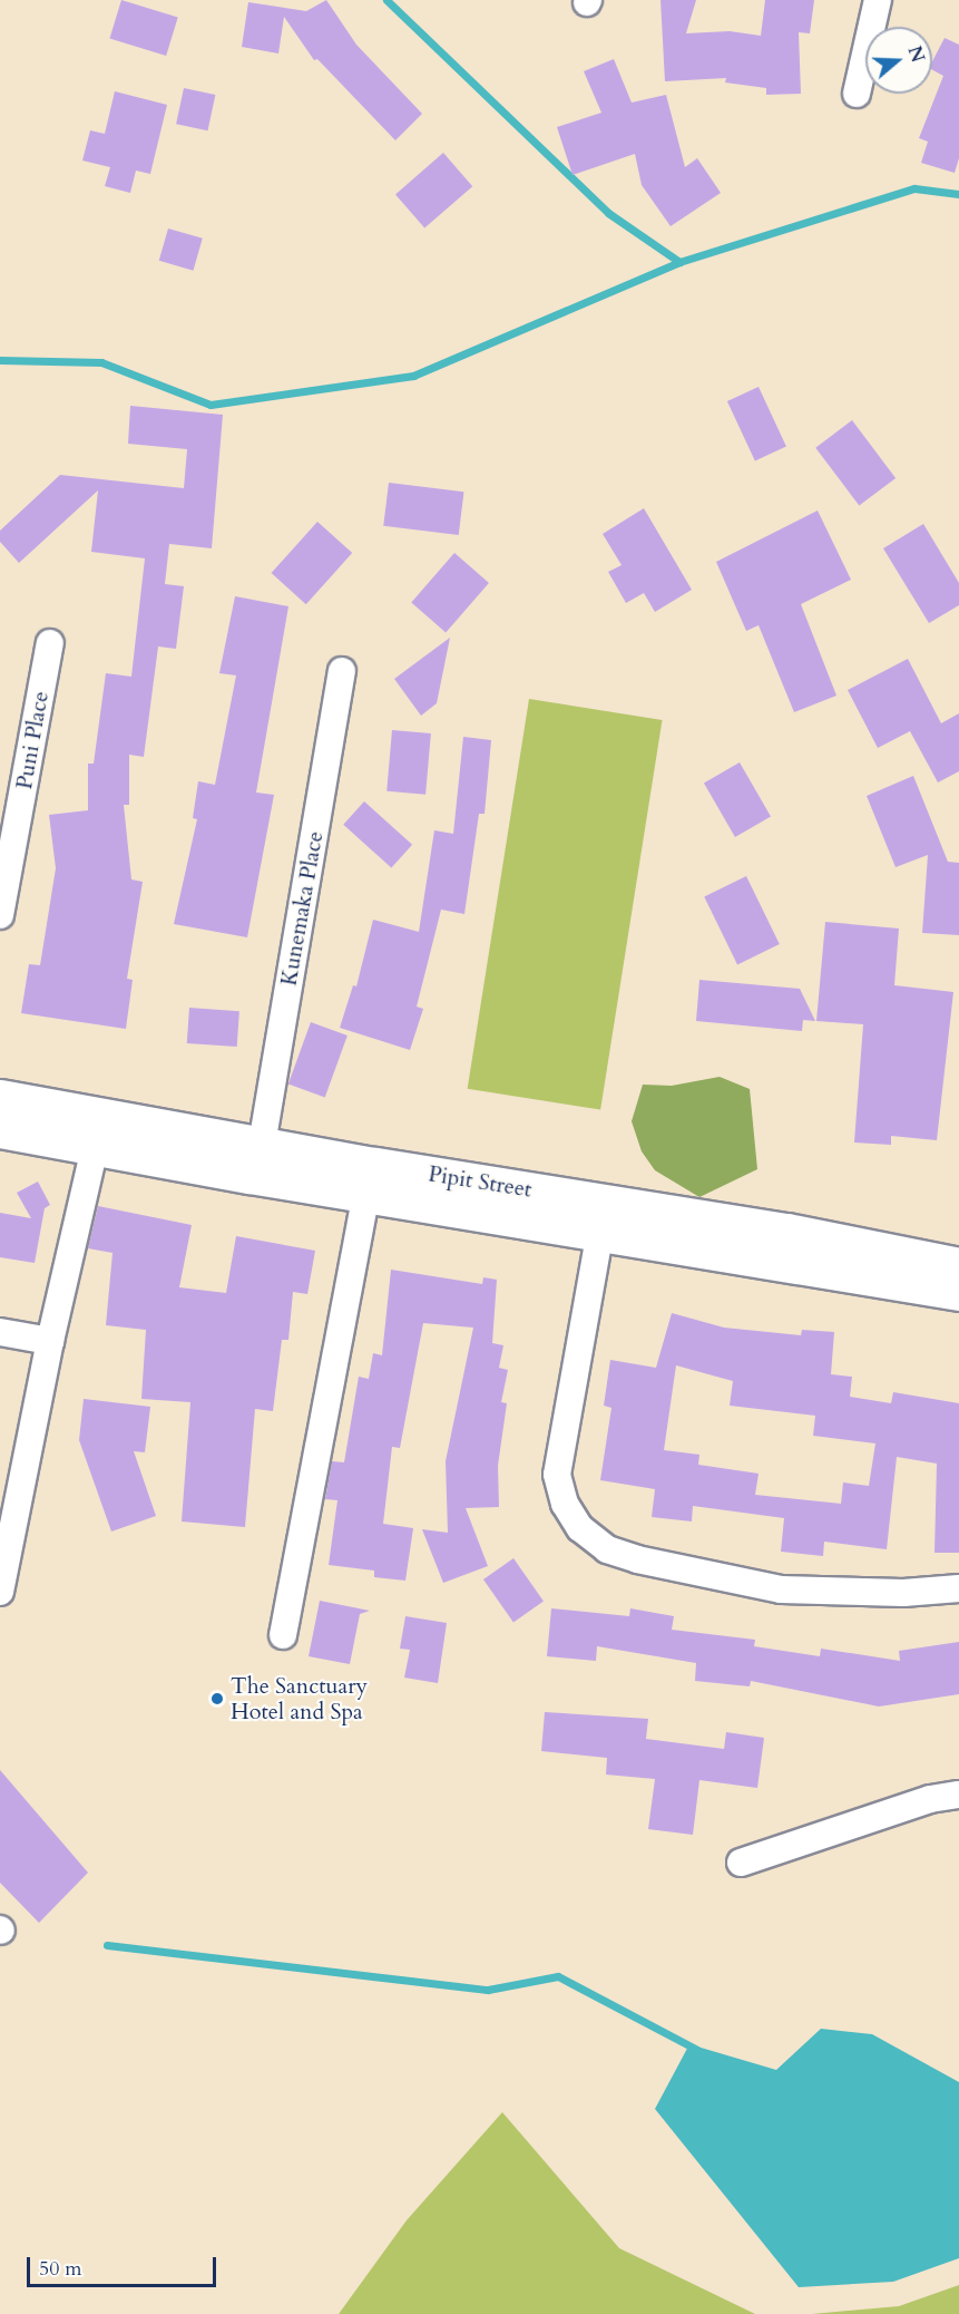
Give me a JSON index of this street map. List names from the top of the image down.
{
  "streets": {
    "main road": ["Pipit Street"],
    "street": ["Puni Place", "Kunemaka Place"]
  },
  "crossings": [
    ["Kunemaka Place", "Pipit Street"]
  ],
  "places": ["The Sanctuary Hotel and Spa"],
  "scale_bar": "50 m",
  "north": "right"
}
